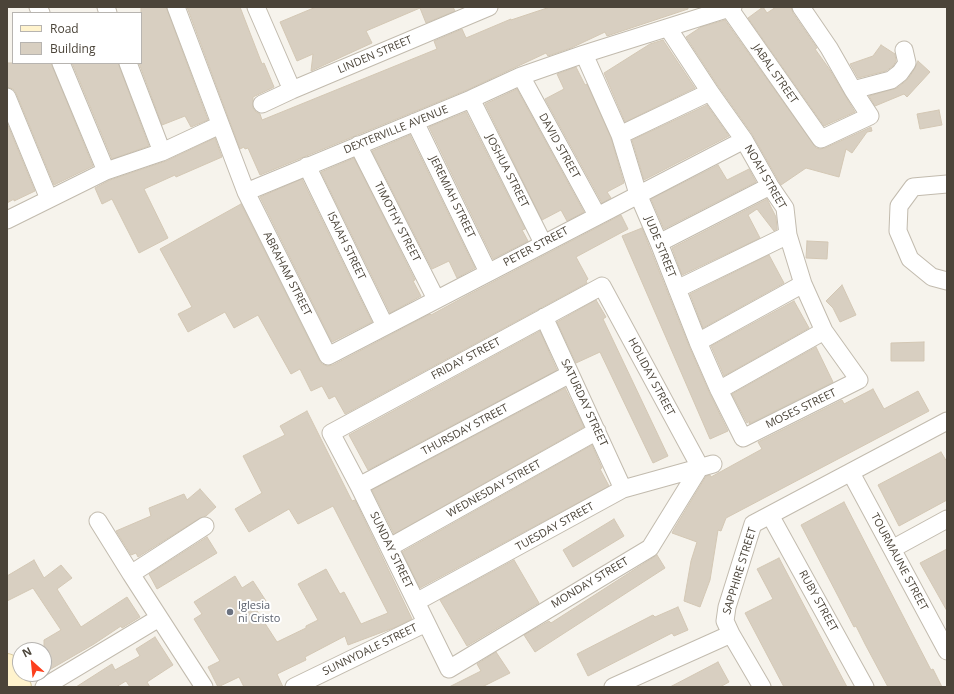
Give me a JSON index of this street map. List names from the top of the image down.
{
  "streets": {
    "street": [
      "LINDEN STREET",
      "JABAL STREET",
      "DEXTERVILLE AVENUE",
      "DAVID STREET",
      "JOSHUA STREET",
      "NOAH STREET",
      "JEREMIAH STREET",
      "TIMOTHY STREET",
      "ISAIAH STREET",
      "PETER STREET",
      "JUDE STREET",
      "ABRAHAM STREET",
      "FRIDAY STREET",
      "HOLIDAY STREET",
      "SATURDAY STREET",
      "MOSES STREET",
      "THURSDAY STREET",
      "WEDNESDAY STREET",
      "TUESDAY STREET",
      "SUNDAY STREET",
      "TOURMAUNE STREET",
      "SAPPHIRE STREET",
      "MONDAY STREET",
      "RUBY STREET",
      "SUNNYDALE STREET"
    ]
  },
  "crossings": [
    ["JABAL STREET", "DEXTERVILLE AVENUE"],
    ["DEXTERVILLE AVENUE", "DAVID STREET"],
    ["DEXTERVILLE AVENUE", "JOSHUA STREET"],
    ["DEXTERVILLE AVENUE", "NOAH STREET"],
    ["DEXTERVILLE AVENUE", "JEREMIAH STREET"],
    ["DEXTERVILLE AVENUE", "TIMOTHY STREET"],
    ["DEXTERVILLE AVENUE", "ISAIAH STREET"],
    ["DEXTERVILLE AVENUE", "JUDE STREET"],
    ["DEXTERVILLE AVENUE", "ABRAHAM STREET"],
    ["DAVID STREET", "PETER STREET"],
    ["JOSHUA STREET", "PETER STREET"],
    ["NOAH STREET", "PETER STREET"],
    ["NOAH STREET", "MOSES STREET"],
    ["JEREMIAH STREET", "PETER STREET"],
    ["TIMOTHY STREET", "PETER STREET"],
    ["ISAIAH STREET", "PETER STREET"],
    ["PETER STREET", "JUDE STREET"],
    ["PETER STREET", "ABRAHAM STREET"],
    ["JUDE STREET", "MOSES STREET"],
    ["FRIDAY STREET", "HOLIDAY STREET"],
    ["FRIDAY STREET", "SATURDAY STREET"],
    ["FRIDAY STREET", "SUNDAY STREET"],
    ["HOLIDAY STREET", "TUESDAY STREET"],
    ["HOLIDAY STREET", "MONDAY STREET"],
    ["SATURDAY STREET", "THURSDAY STREET"],
    ["SATURDAY STREET", "WEDNESDAY STREET"],
    ["SATURDAY STREET", "TUESDAY STREET"],
    ["THURSDAY STREET", "SUNDAY STREET"],
    ["WEDNESDAY STREET", "SUNDAY STREET"],
    ["TUESDAY STREET", "SUNDAY STREET"],
    ["TUESDAY STREET", "MONDAY STREET"],
    ["SUNDAY STREET", "MONDAY STREET"],
    ["SUNDAY STREET", "SUNNYDALE STREET"],
    ["TOURMAUNE STREET", "SAPPHIRE STREET"],
    ["SAPPHIRE STREET", "RUBY STREET"]
  ],
  "places": ["Iglesia ni Cristo"],
  "legend": ["Road", "Building"],
  "north": "top left"
}
